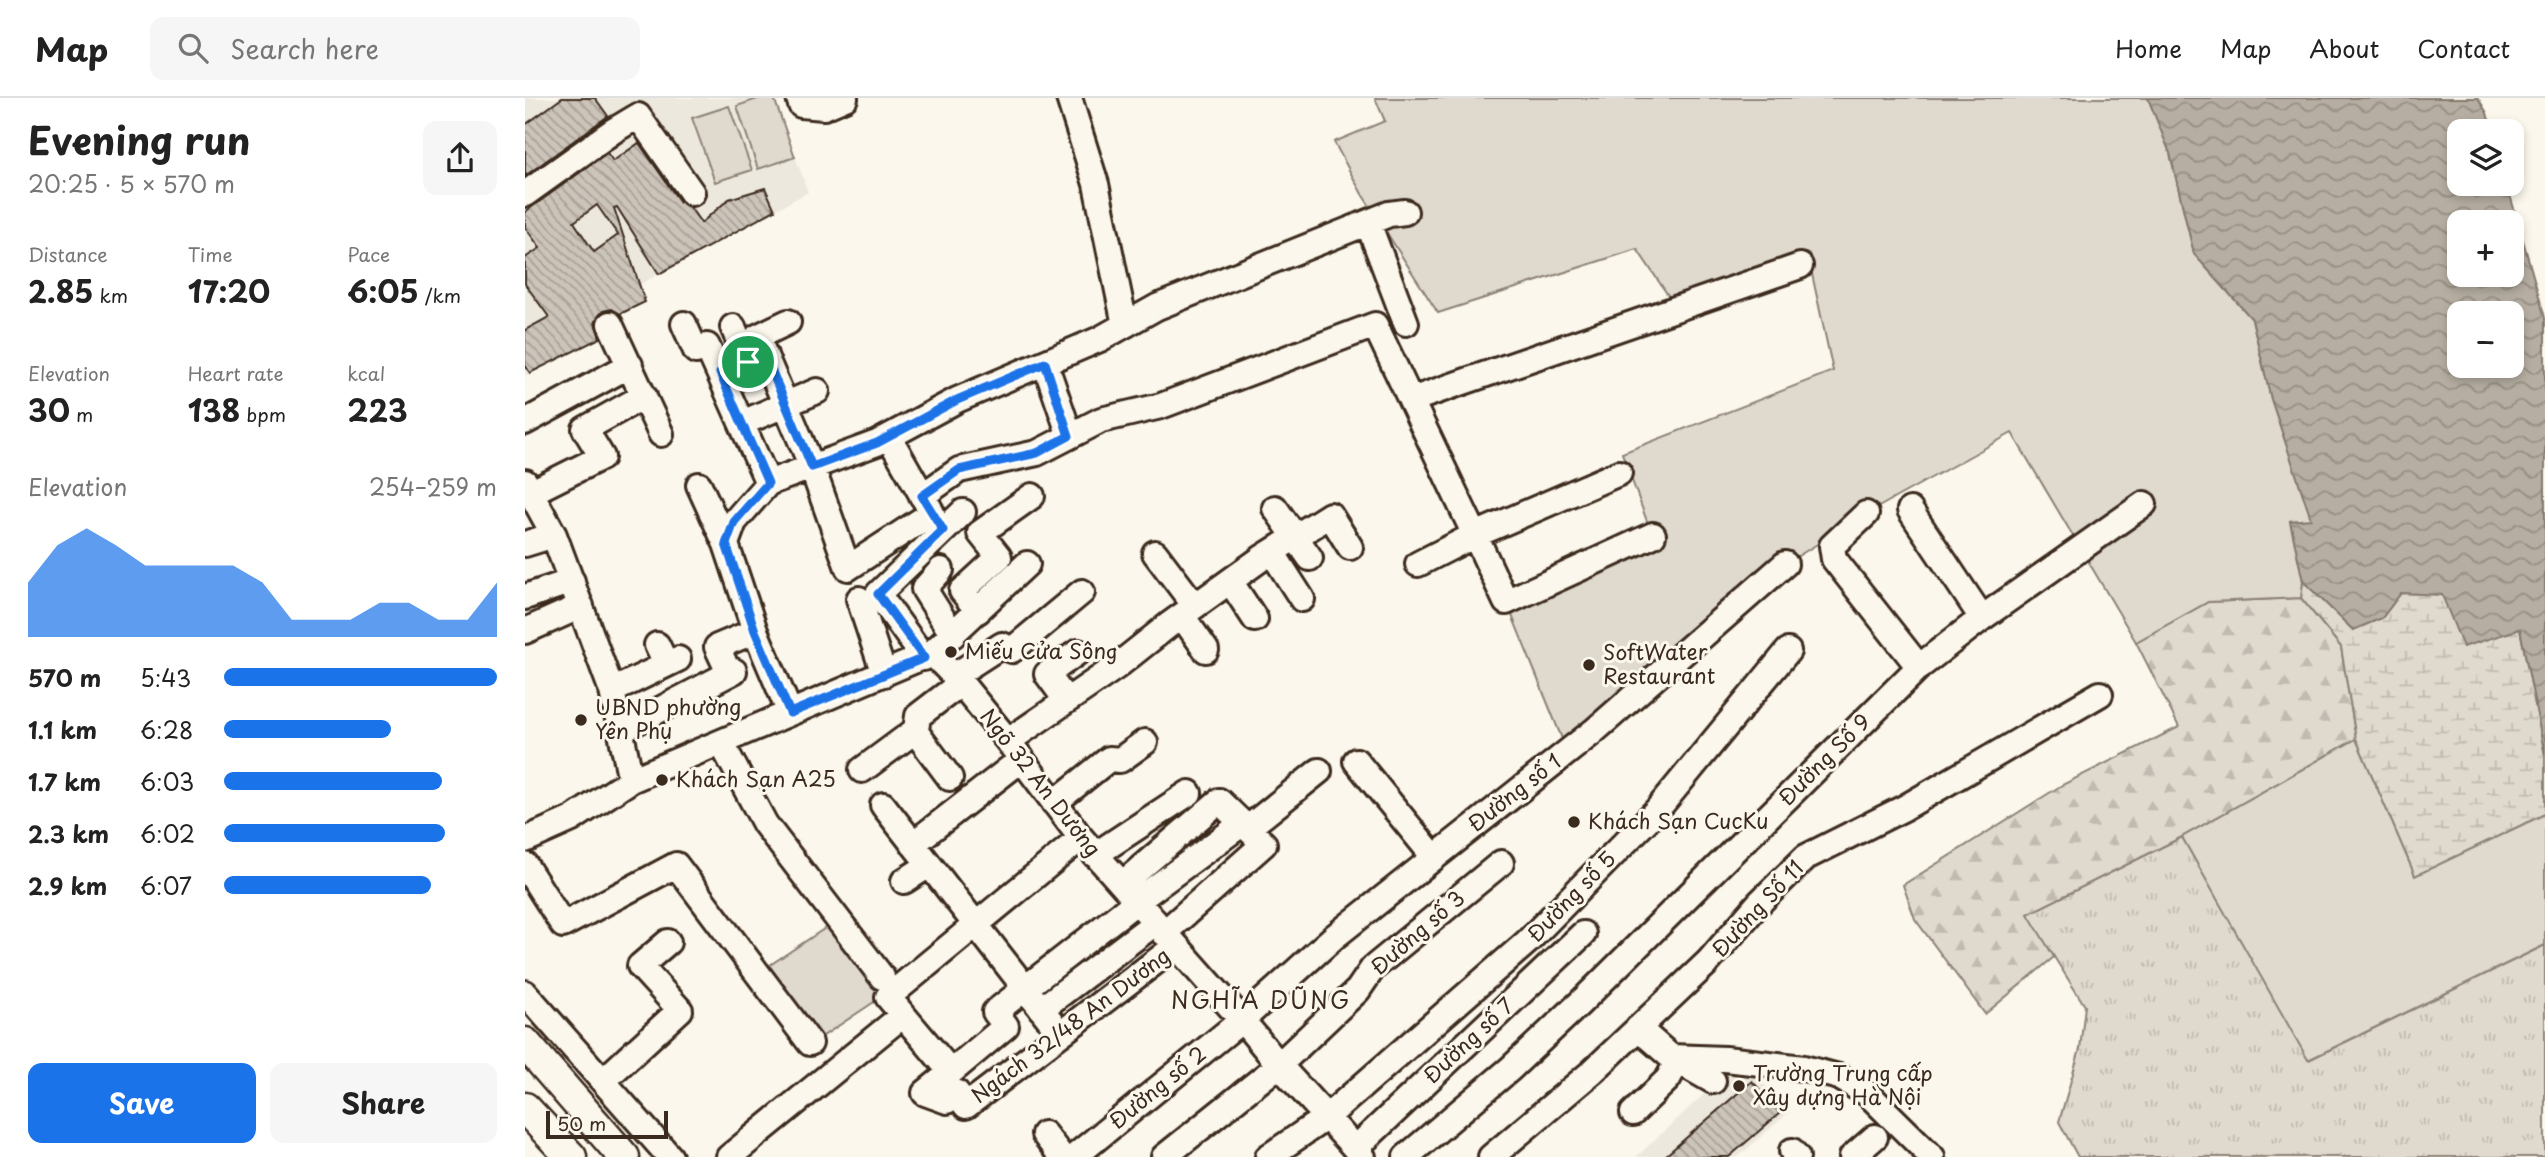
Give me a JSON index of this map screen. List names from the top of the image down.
{
  "streets": {
    "street": [
      "Đường Số 9",
      "Ngõ 32 An Dương",
      "Đường số 1",
      "Đường số 5",
      "Đường Số 11",
      "Đường số 3",
      "Ngách 32/48 An Dương",
      "Đường số 7",
      "Đường số 2"
    ]
  },
  "crossings": [
    ["Ngõ 32 An Dương", "Đường số 1"],
    ["Ngõ 32 An Dương", "Đường số 5"],
    ["Ngõ 32 An Dương", "Đường số 3"],
    ["Ngõ 32 An Dương", "Ngách 32/48 An Dương"],
    ["Ngõ 32 An Dương", "Đường số 7"],
    ["Ngõ 32 An Dương", "Đường số 2"],
    ["Đường số 1", "Đường số 2"]
  ],
  "districts": ["NGHĨA DŨNG"],
  "places": [
    "Miếu Cửa Sông",
    "SoftWater Restaurant",
    "UBND phường Yên Phụ",
    "Khách Sạn A25",
    "Khách Sạn CucKu",
    "Trường Trung cấp Xây dựng Hà Nội"
  ],
  "scale_bar": "50 m",
  "page": {
    "header": "Map",
    "search": "Search here",
    "nav": [
      "Home",
      "Map",
      "About",
      "Contact"
    ],
    "heading": ["Evening run", "20:25 · 5 × 570 m"],
    "map_buttons": ["+", "−"],
    "stats": [
      ["Distance", "2.85 km"],
      ["Time", "17:20"],
      ["Pace", "6:05 /km"],
      ["Elevation", "30 m"],
      ["Heart rate", "138 bpm"],
      ["kcal", "223"]
    ],
    "chart": ["Elevation", "254–259 m"],
    "list": [
      {
        "name": "570 m",
        "note": "5:43"
      },
      {
        "name": "1.1 km",
        "note": "6:28"
      },
      {
        "name": "1.7 km",
        "note": "6:03"
      },
      {
        "name": "2.3 km",
        "note": "6:02"
      },
      {
        "name": "2.9 km",
        "note": "6:07"
      }
    ],
    "buttons": ["Save", "Share"],
    "scale": "50 m"
  }
}
